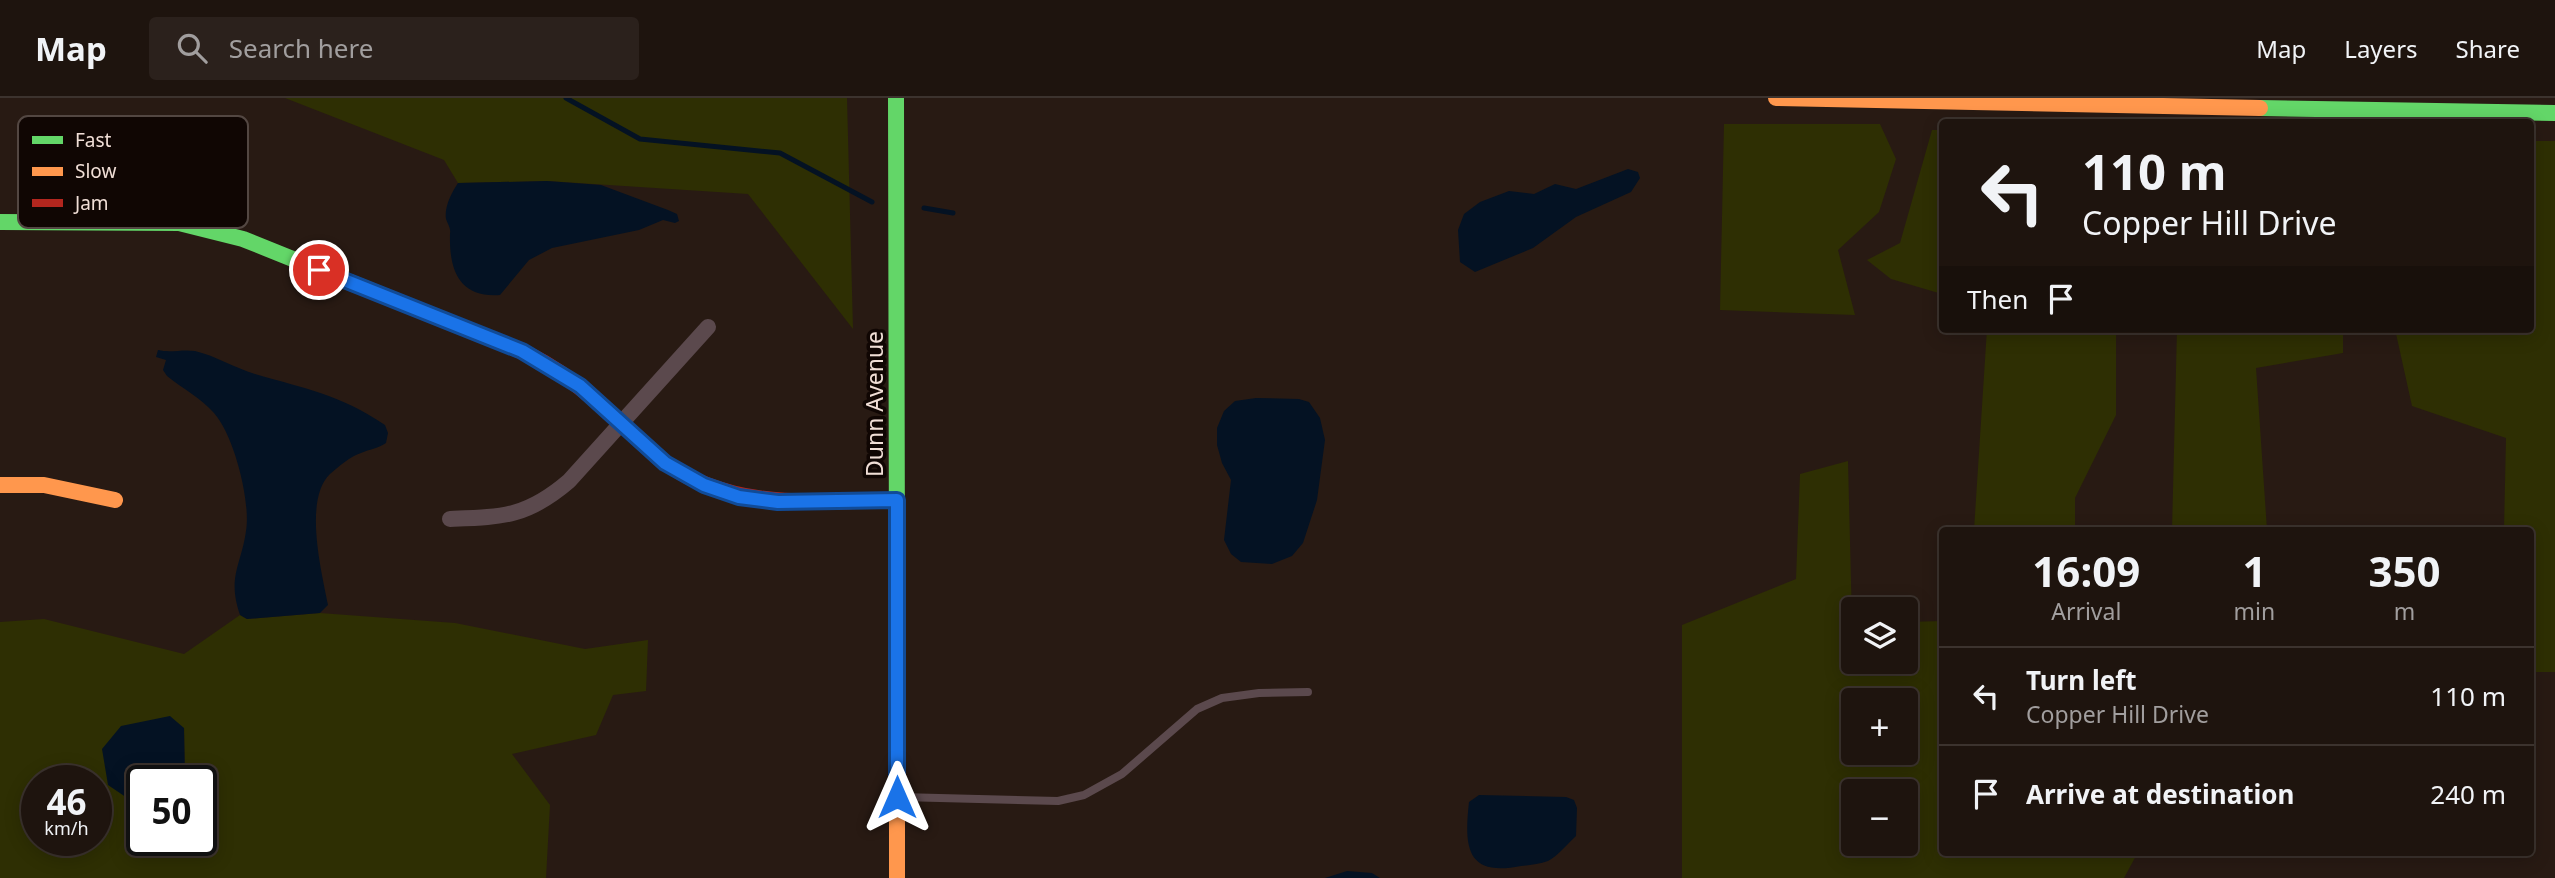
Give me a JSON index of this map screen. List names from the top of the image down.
{
  "streets": {
    "street": ["Dunn Avenue"]
  },
  "legend": ["Fast", "Slow", "Jam"],
  "page": {
    "header": "Map",
    "search": "Search here",
    "nav": ["Map", "Layers", "Share"],
    "turn": ["110 m", "Copper Hill Drive"],
    "then": "Then",
    "eta": [
      "16:09",
      "Arrival",
      "1",
      "min",
      "350",
      "m"
    ],
    "map_buttons": ["+", "−"],
    "list": [
      {
        "name": "Turn left",
        "note": "Copper Hill Drive",
        "value": "110 m"
      },
      {
        "name": "Arrive at destination",
        "value": "240 m"
      }
    ],
    "speed": "46 km/h",
    "limit": "50"
  }
}
